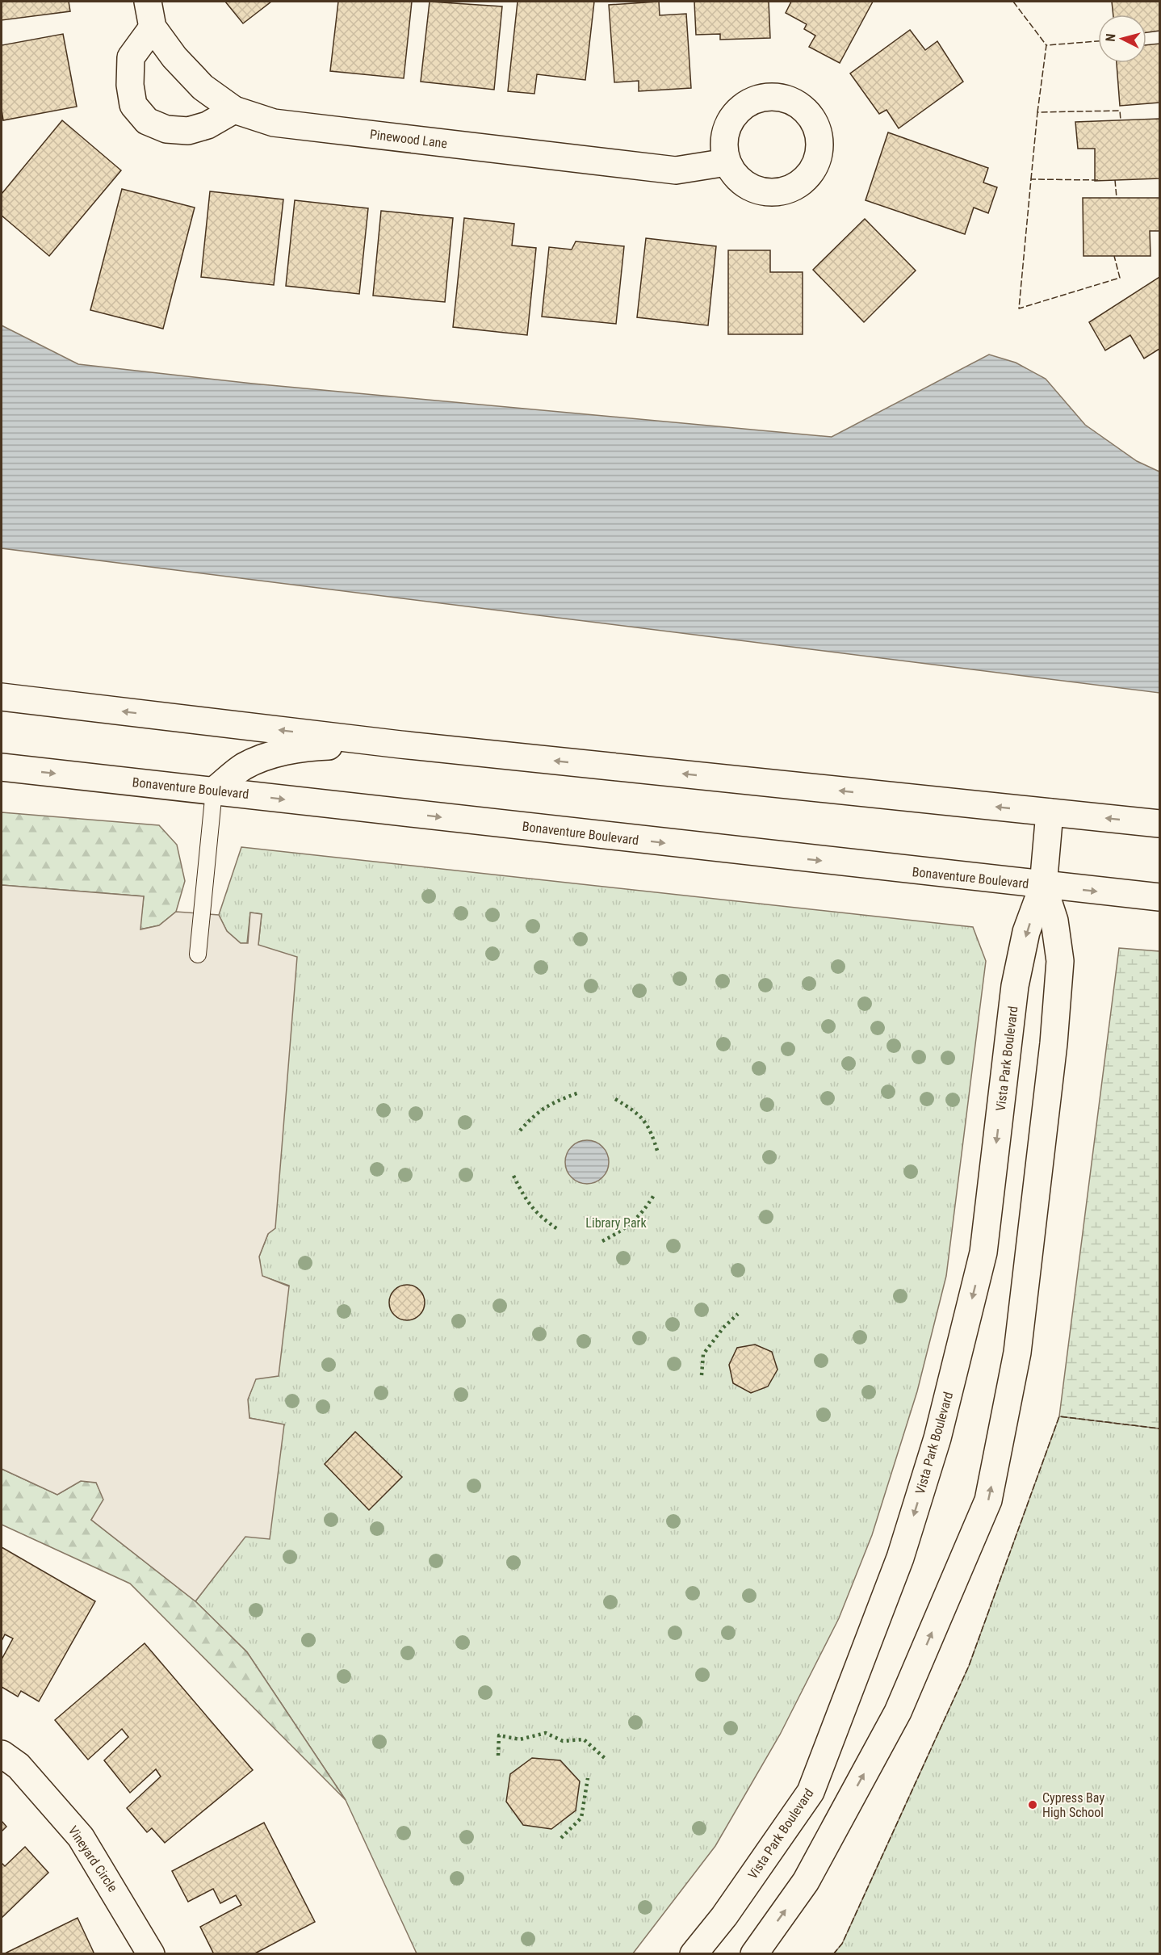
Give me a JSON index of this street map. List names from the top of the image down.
{
  "streets": {
    "street": [
      "Pinewood Lane",
      "Bonaventure Boulevard",
      "Vista Park Boulevard",
      "Vineyard Circle"
    ]
  },
  "crossings": [
    ["Bonaventure Boulevard", "Vista Park Boulevard"]
  ],
  "parks": ["Library Park"],
  "places": ["Cypress Bay High School"],
  "north": "left"
}
